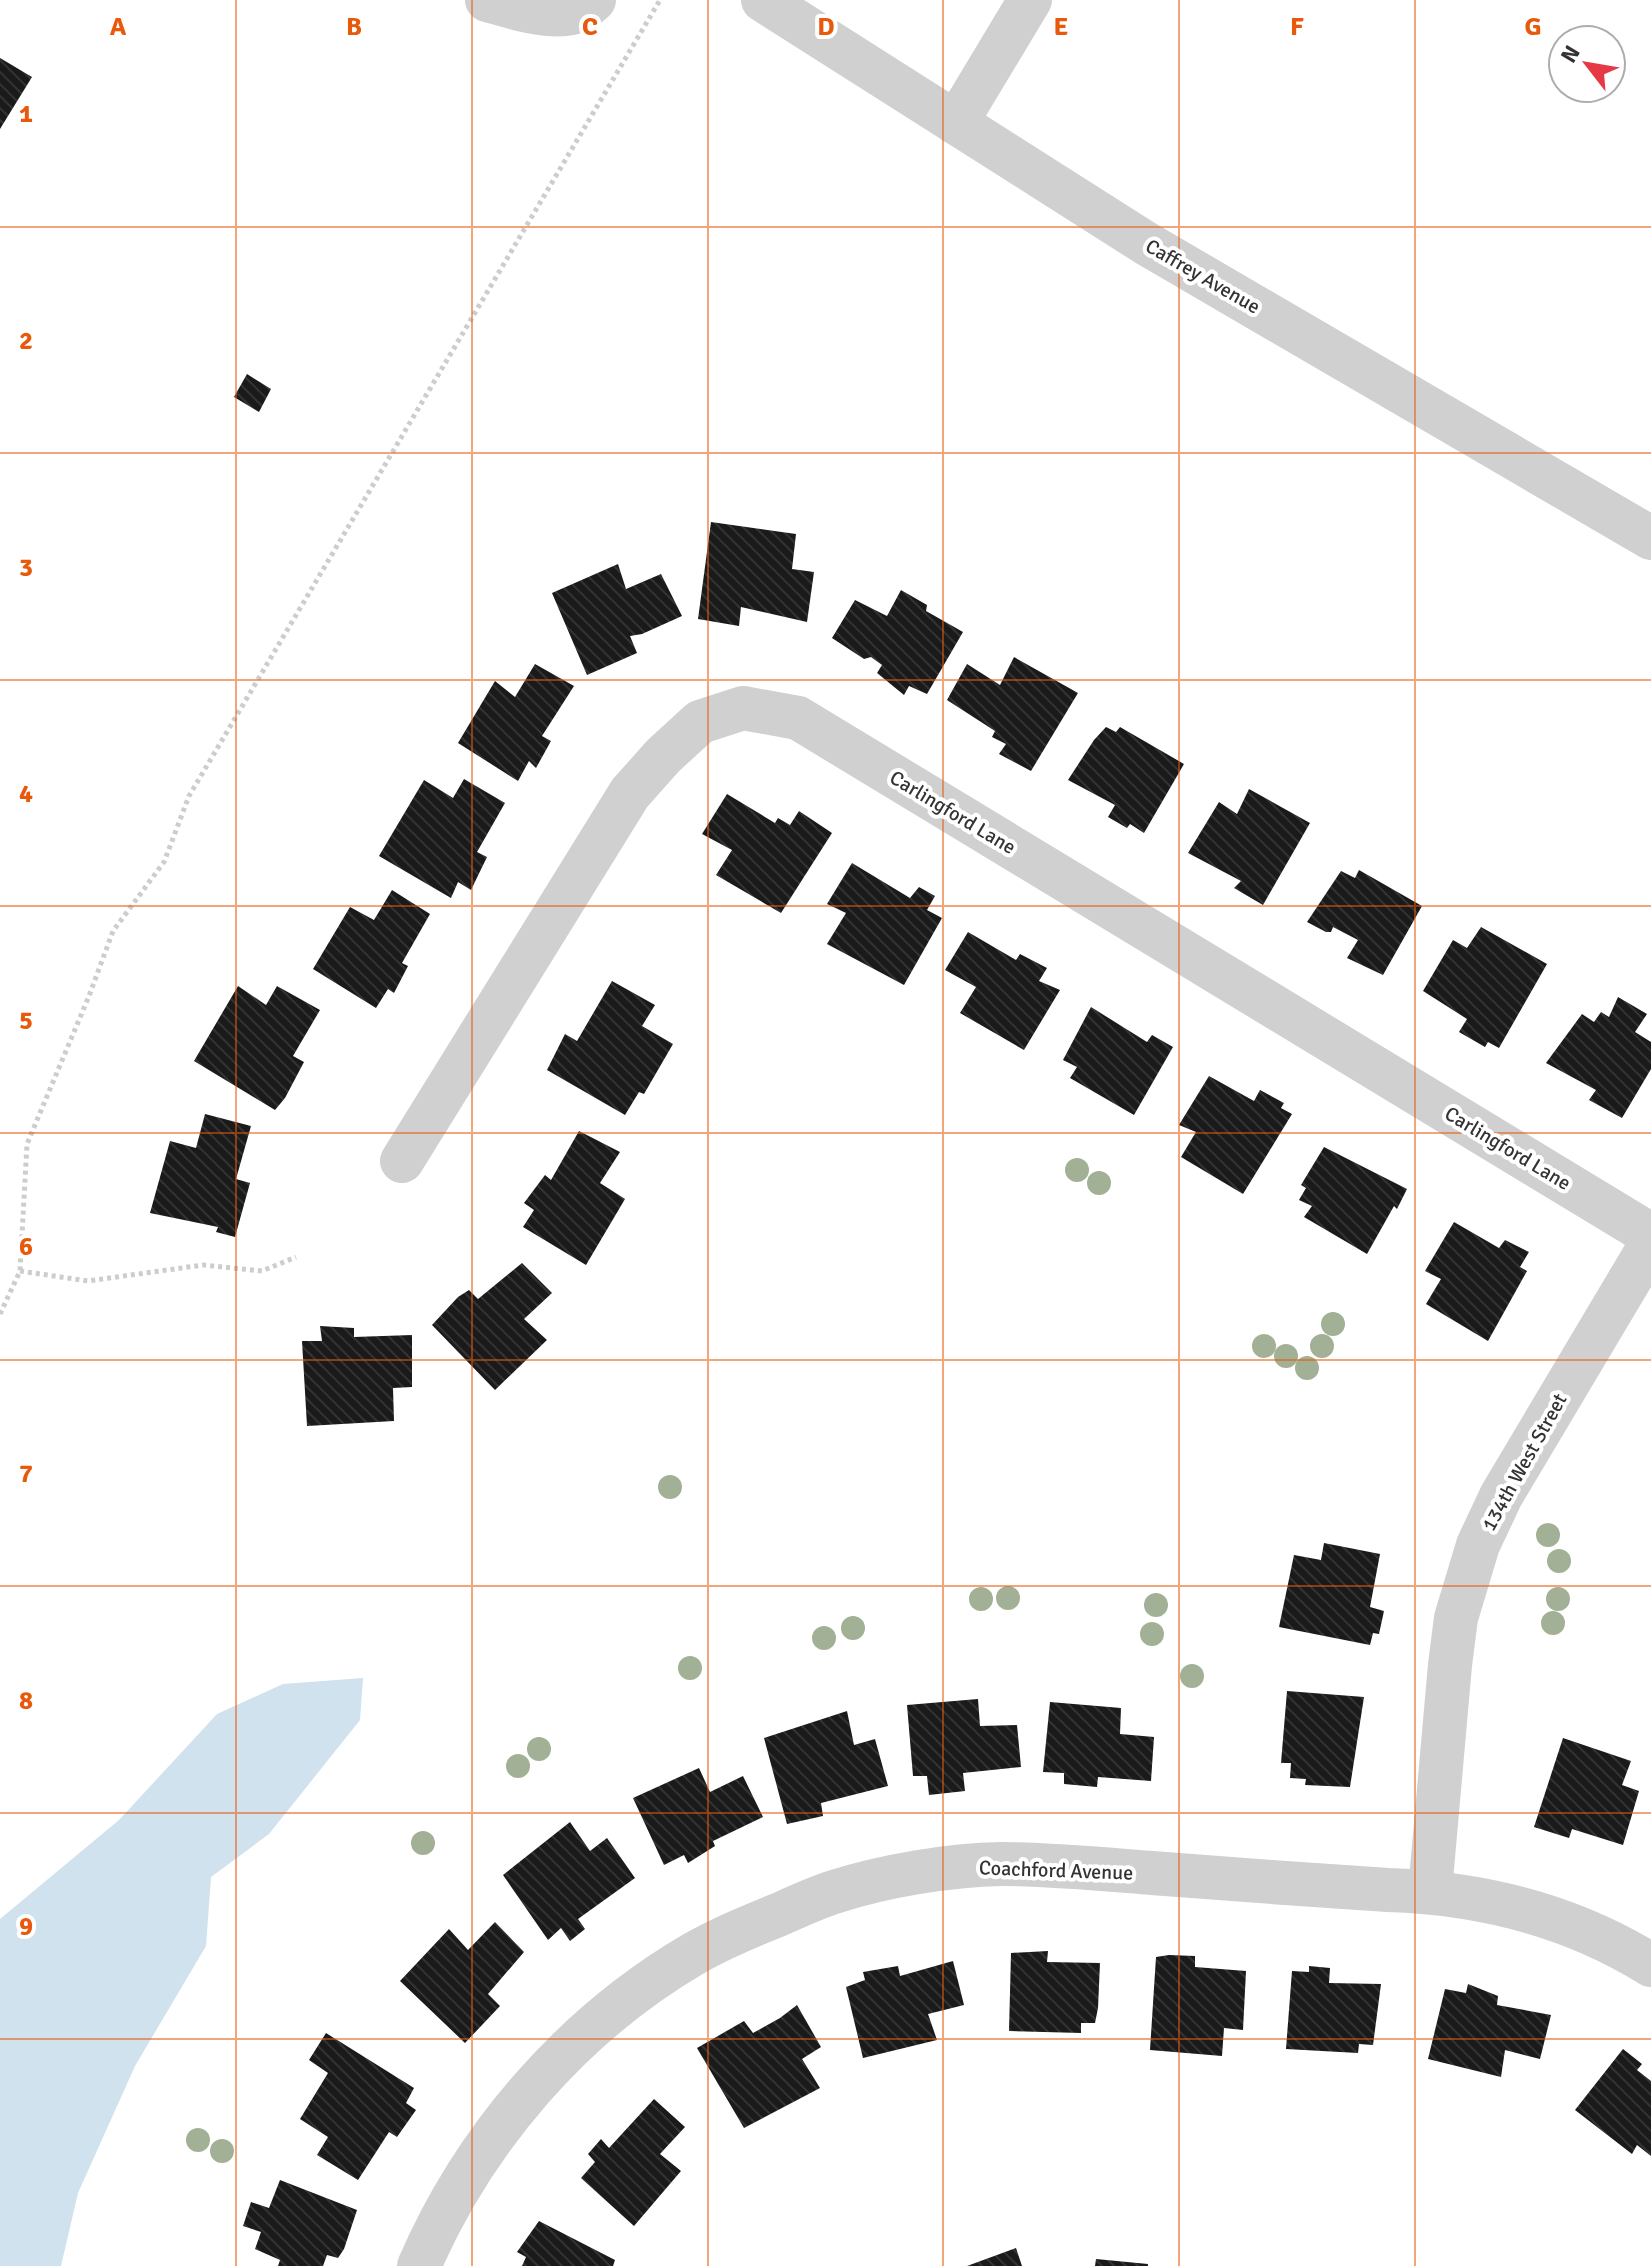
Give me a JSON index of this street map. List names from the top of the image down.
{
  "streets": {
    "street": [
      "Caffrey Avenue",
      "Carlingford Lane",
      "134th West Street",
      "Coachford Avenue"
    ]
  },
  "crossings": [
    ["134th West Street", "Coachford Avenue"]
  ],
  "north": "top left",
  "grid": {
    "columns": [
      "A",
      "B",
      "C",
      "D",
      "E",
      "F",
      "G"
    ],
    "rows": [
      "1",
      "2",
      "3",
      "4",
      "5",
      "6",
      "7",
      "8",
      "9"
    ]
  }
}
